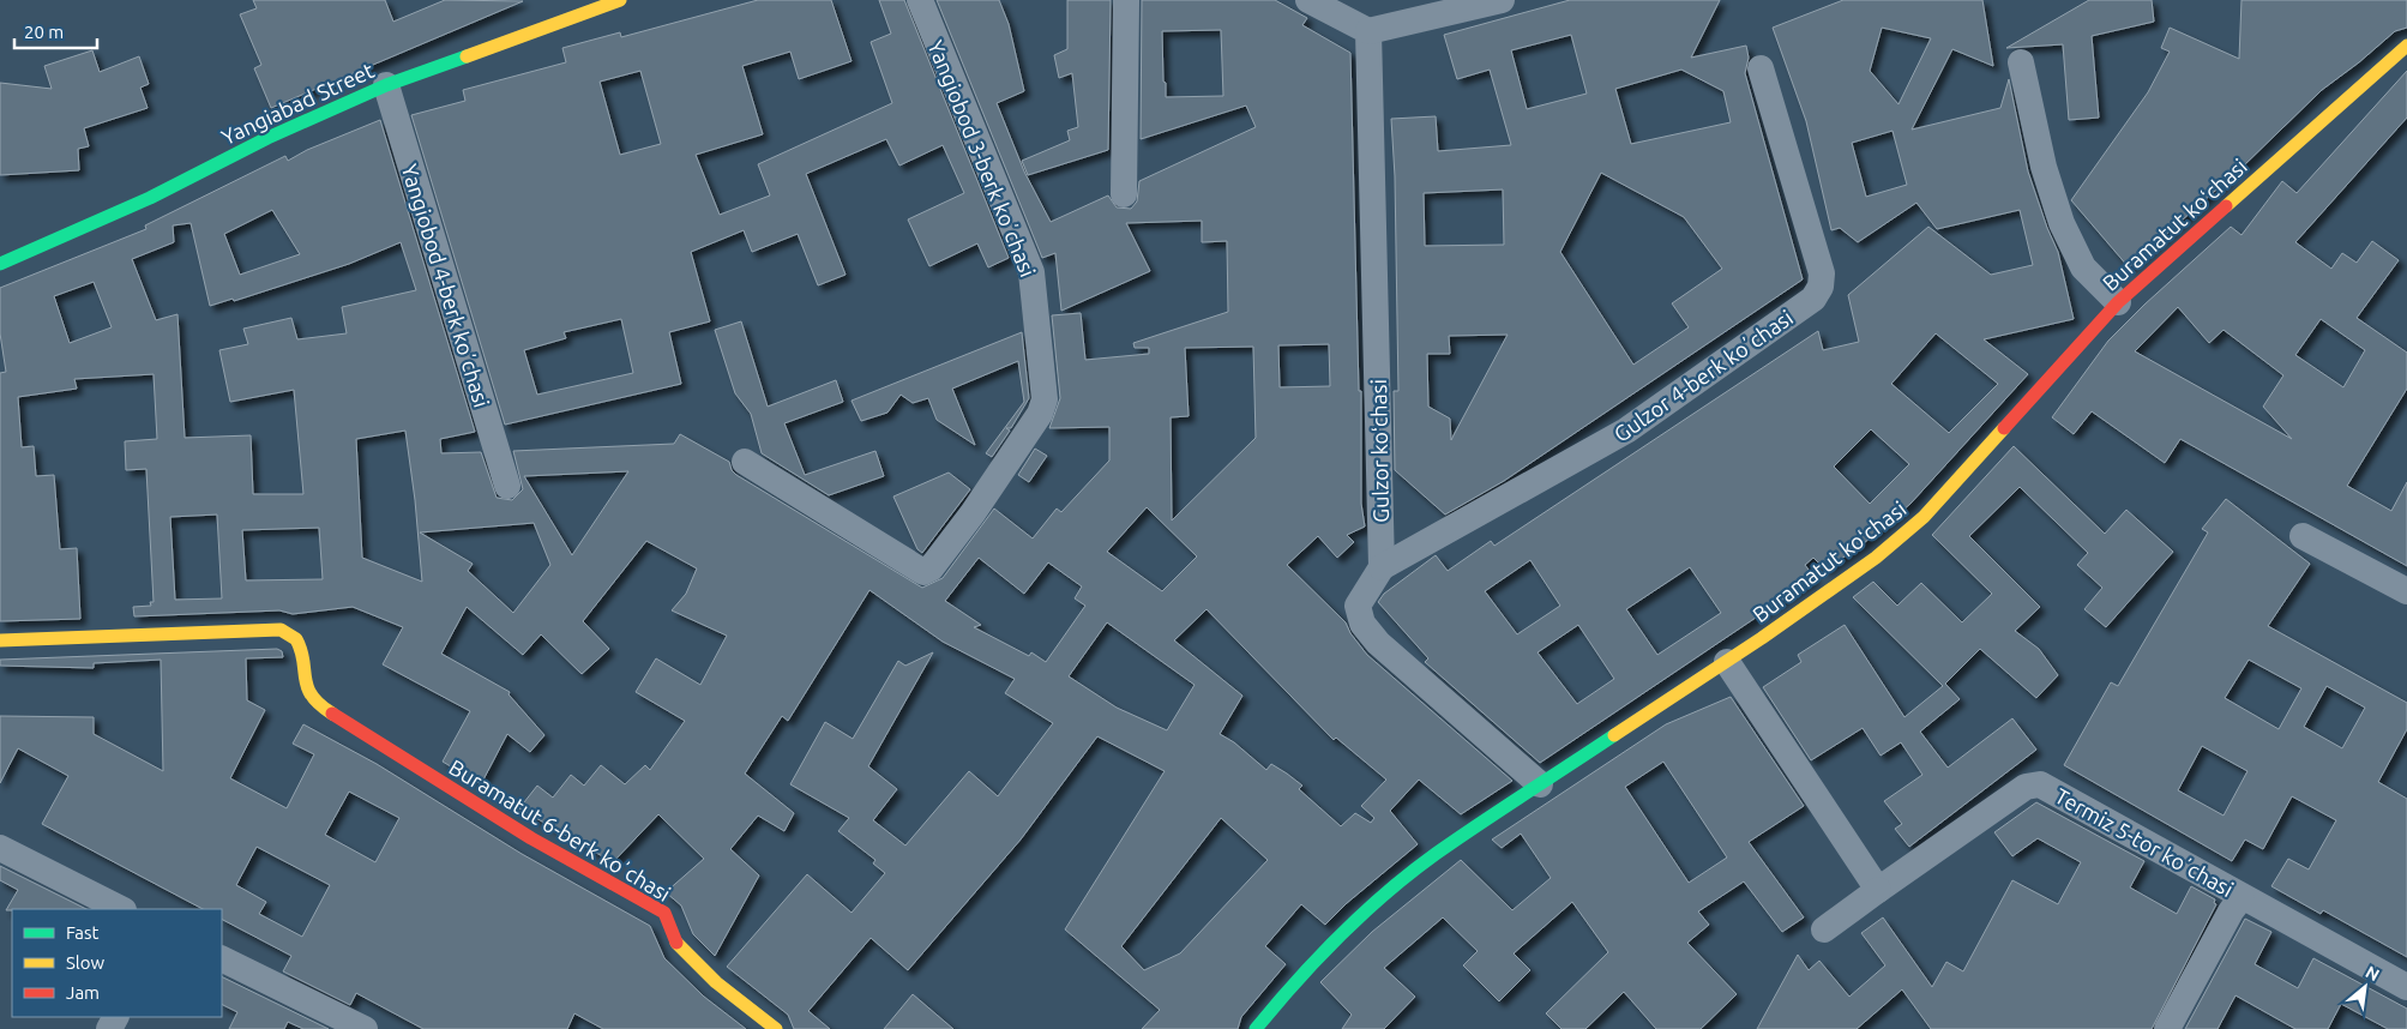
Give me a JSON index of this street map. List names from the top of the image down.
{
  "streets": {
    "street": [
      "Yangiabad Street",
      "Yangiobod 3-berk koʼchasi",
      "Buramatut koʻchasi",
      "Yangiobod 4-berk koʼchasi",
      "Gulzor 4-berk koʼchasi",
      "Gulzor koʻchasi",
      "Buramatut 6-berk koʼchasi",
      "Termiz 5-tor koʼchasi"
    ]
  },
  "crossings": [
    ["Yangiabad Street", "Yangiobod 4-berk koʼchasi"],
    ["Gulzor 4-berk koʼchasi", "Gulzor koʻchasi"]
  ],
  "legend": ["Fast", "Slow", "Jam"],
  "scale_bar": "20 m",
  "north": "top right"
}
